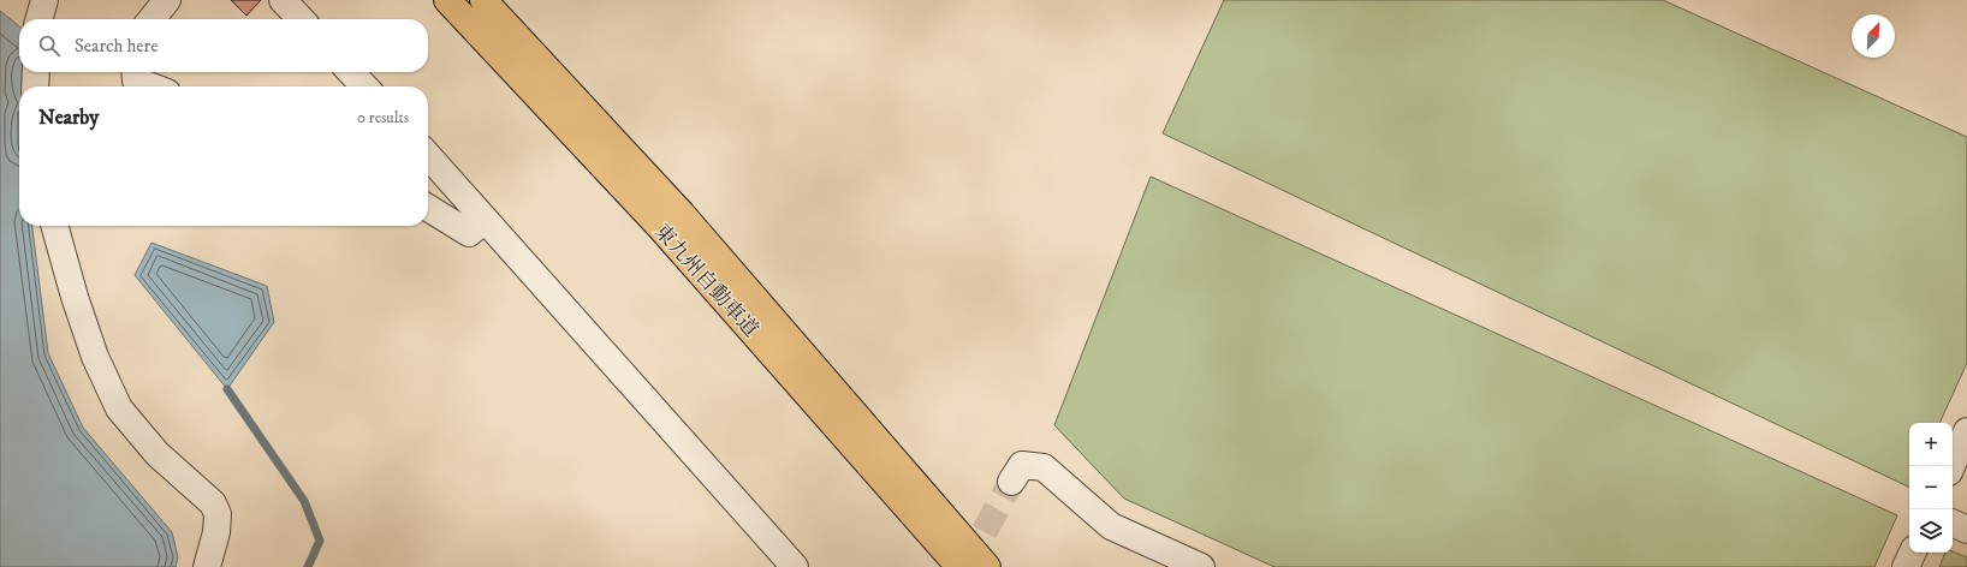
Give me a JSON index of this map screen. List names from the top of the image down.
{
  "streets": {
    "highway": ["東九州自動車道"]
  },
  "north": "top right",
  "page": {
    "search": "Search here",
    "heading": ["Nearby", "0 results"],
    "map_buttons": ["+", "−"]
  }
}
